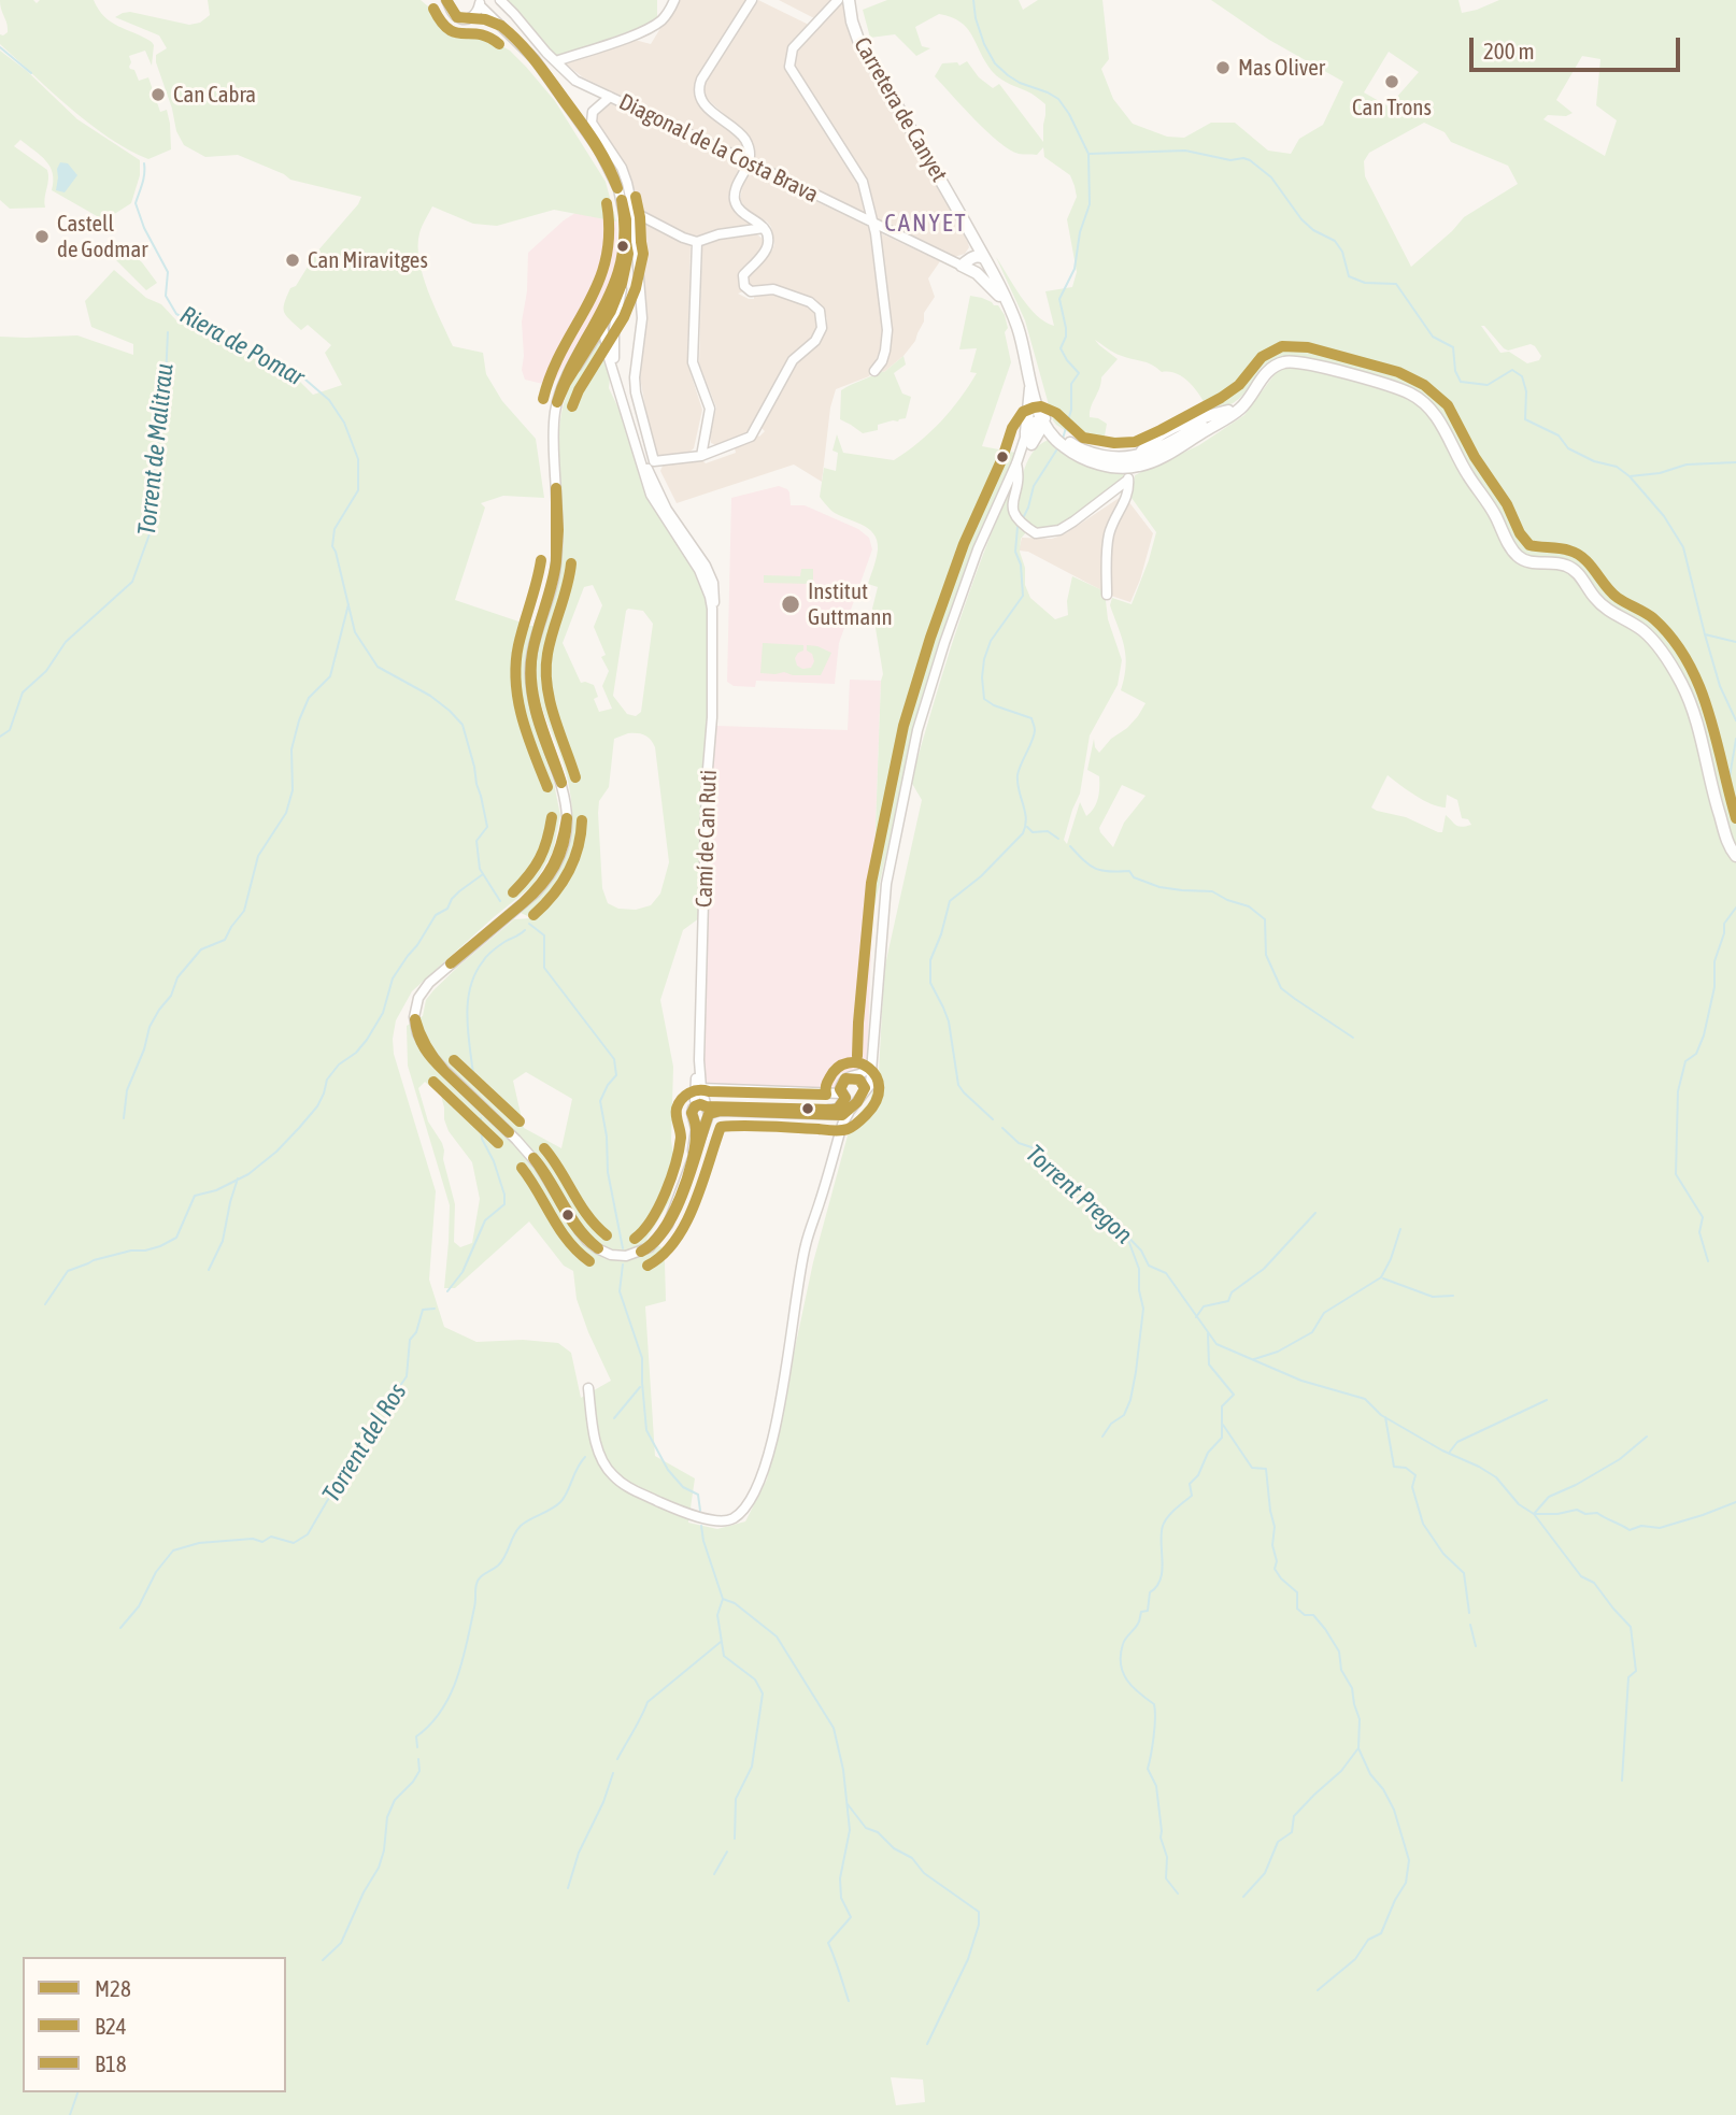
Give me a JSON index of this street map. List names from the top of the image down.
{
  "streets": {
    "street": ["Carretera de Canyet", "Diagonal de la Costa Brava", "Camí de Can Ruti"]
  },
  "districts": ["CANYET"],
  "water": [
    "Riera de Pomar",
    "Torrent de Malitrau",
    "Torrent Pregon",
    "Torrent del Ros"
  ],
  "places": [
    "Mas Oliver",
    "Can Trons",
    "Can Cabra",
    "Castell de Godmar",
    "Can Miravitges",
    "Institut Guttmann"
  ],
  "lines": ["transit line M28", "transit line B24", "transit line B18"],
  "legend": ["M28", "B24", "B18"],
  "scale_bar": "200 m"
}
